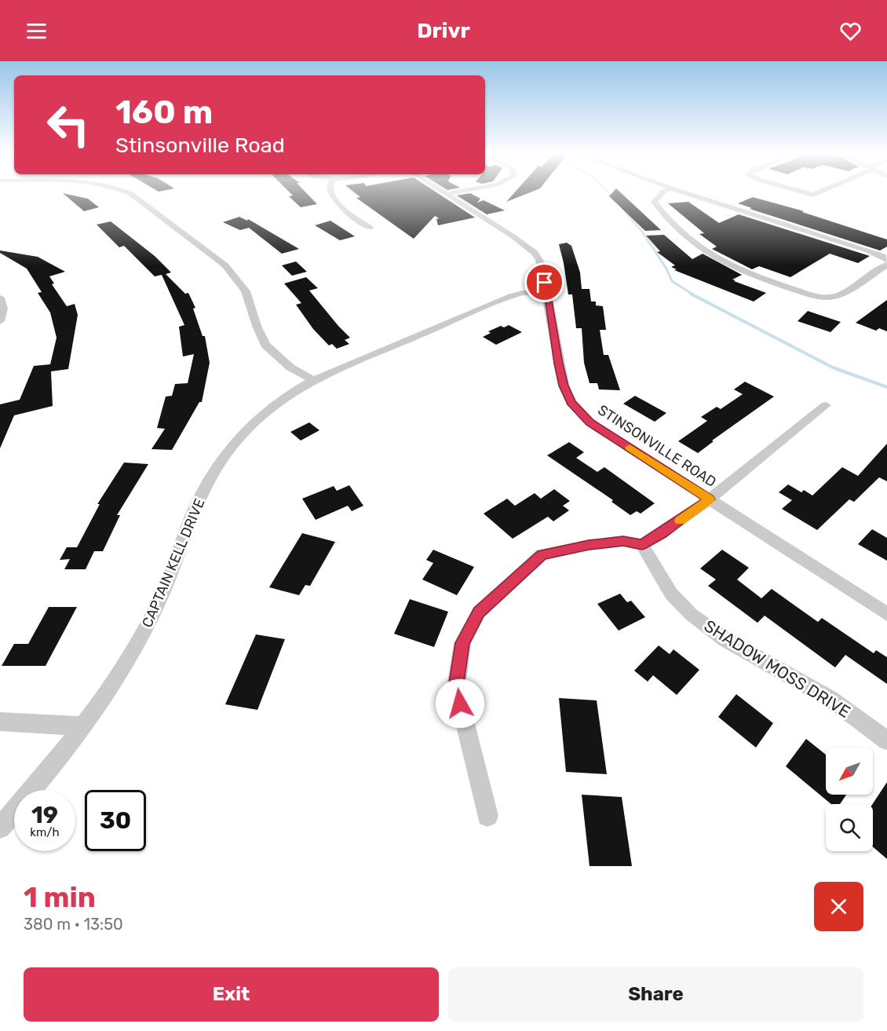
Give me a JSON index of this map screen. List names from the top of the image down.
{
  "streets": {
    "street": ["STINSONVILLE ROAD", "CAPTAIN KELL DRIVE", "SHADOW MOSS DRIVE"]
  },
  "crossings": [
    ["STINSONVILLE ROAD", "CAPTAIN KELL DRIVE"]
  ],
  "north": "bottom left",
  "page": {
    "header": "Drivr",
    "turn": ["160 m", "Stinsonville Road"],
    "speed": "19 km/h",
    "limit": "30",
    "heading": ["1 min", "380 m · 13:50"],
    "buttons": ["Exit", "Share"]
  }
}
